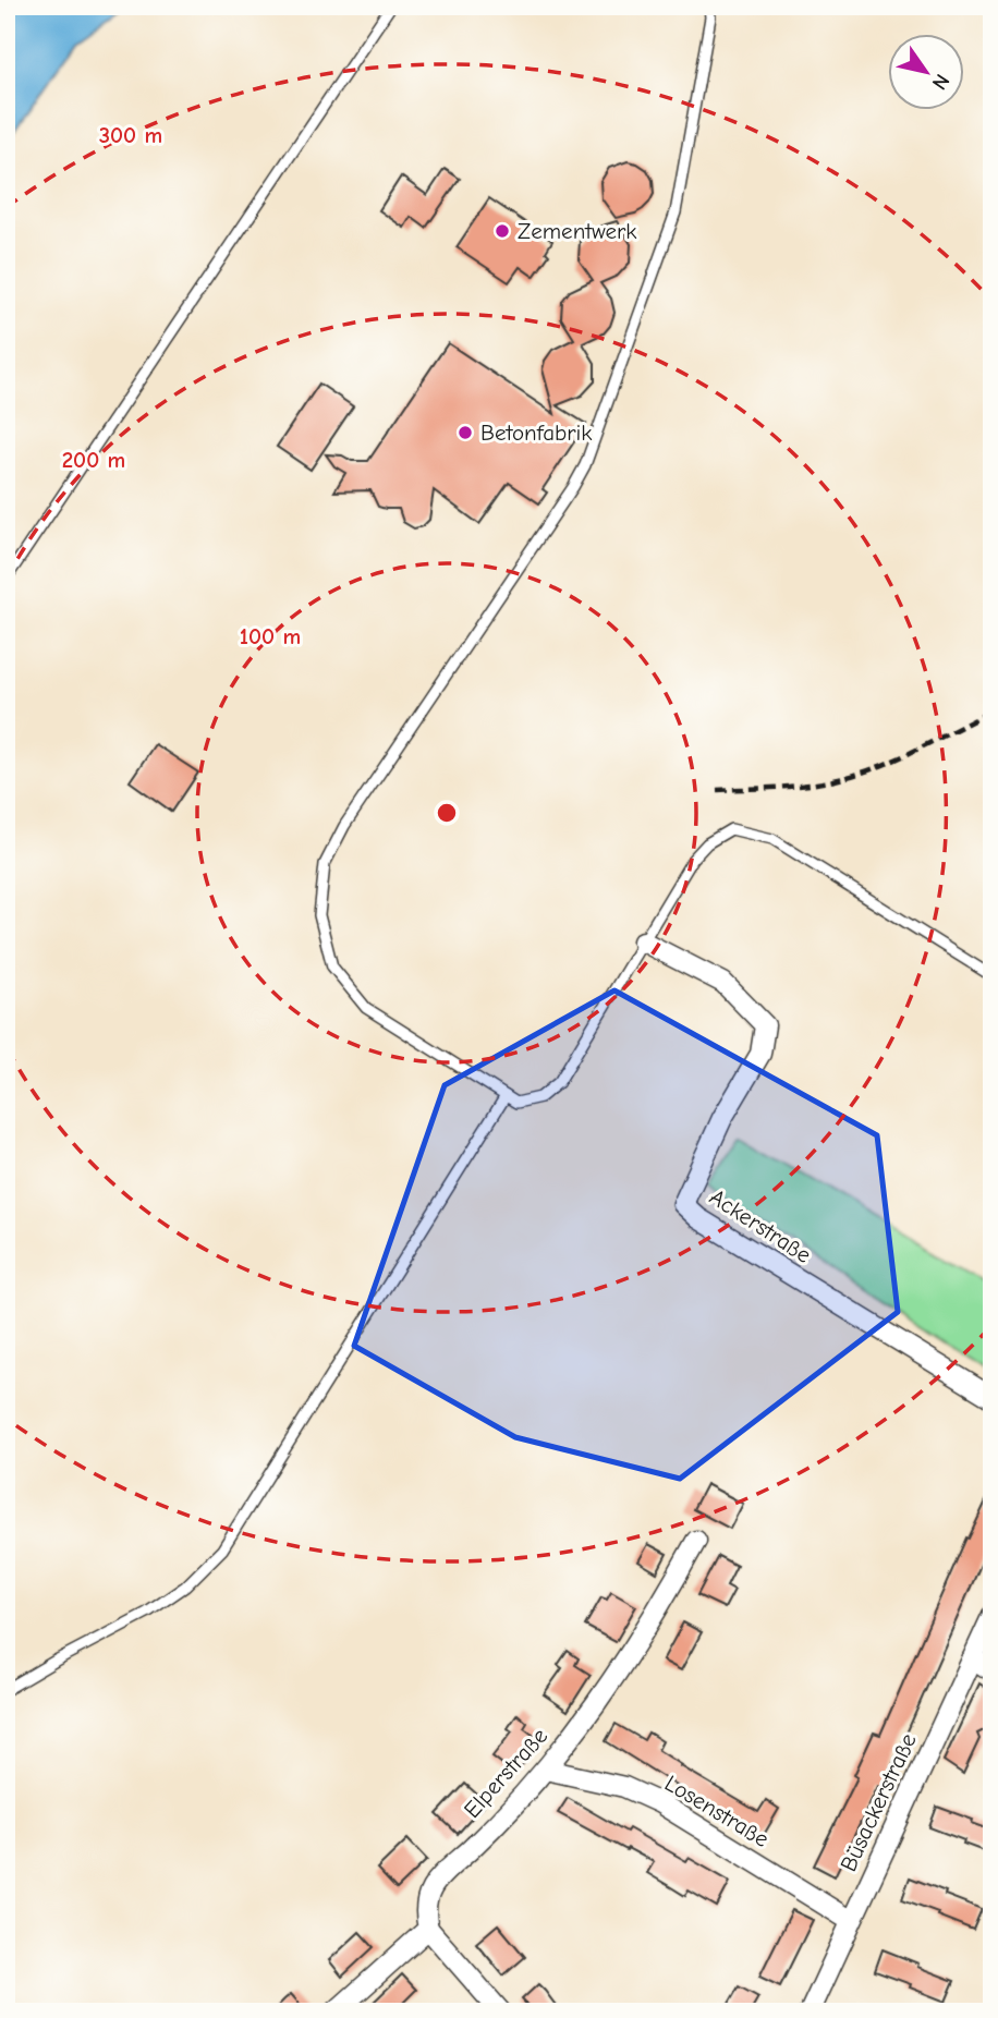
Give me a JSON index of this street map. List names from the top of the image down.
{
  "streets": {
    "street": [
      "Ackerstraße",
      "Elperstraße",
      "Büsackerstraße",
      "Losenstraße"
    ]
  },
  "crossings": [
    ["Elperstraße", "Losenstraße"],
    ["Büsackerstraße", "Losenstraße"]
  ],
  "places": ["Zementwerk", "Betonfabrik"],
  "north": "bottom right",
  "rings": ["300 m", "200 m", "100 m"]
}
